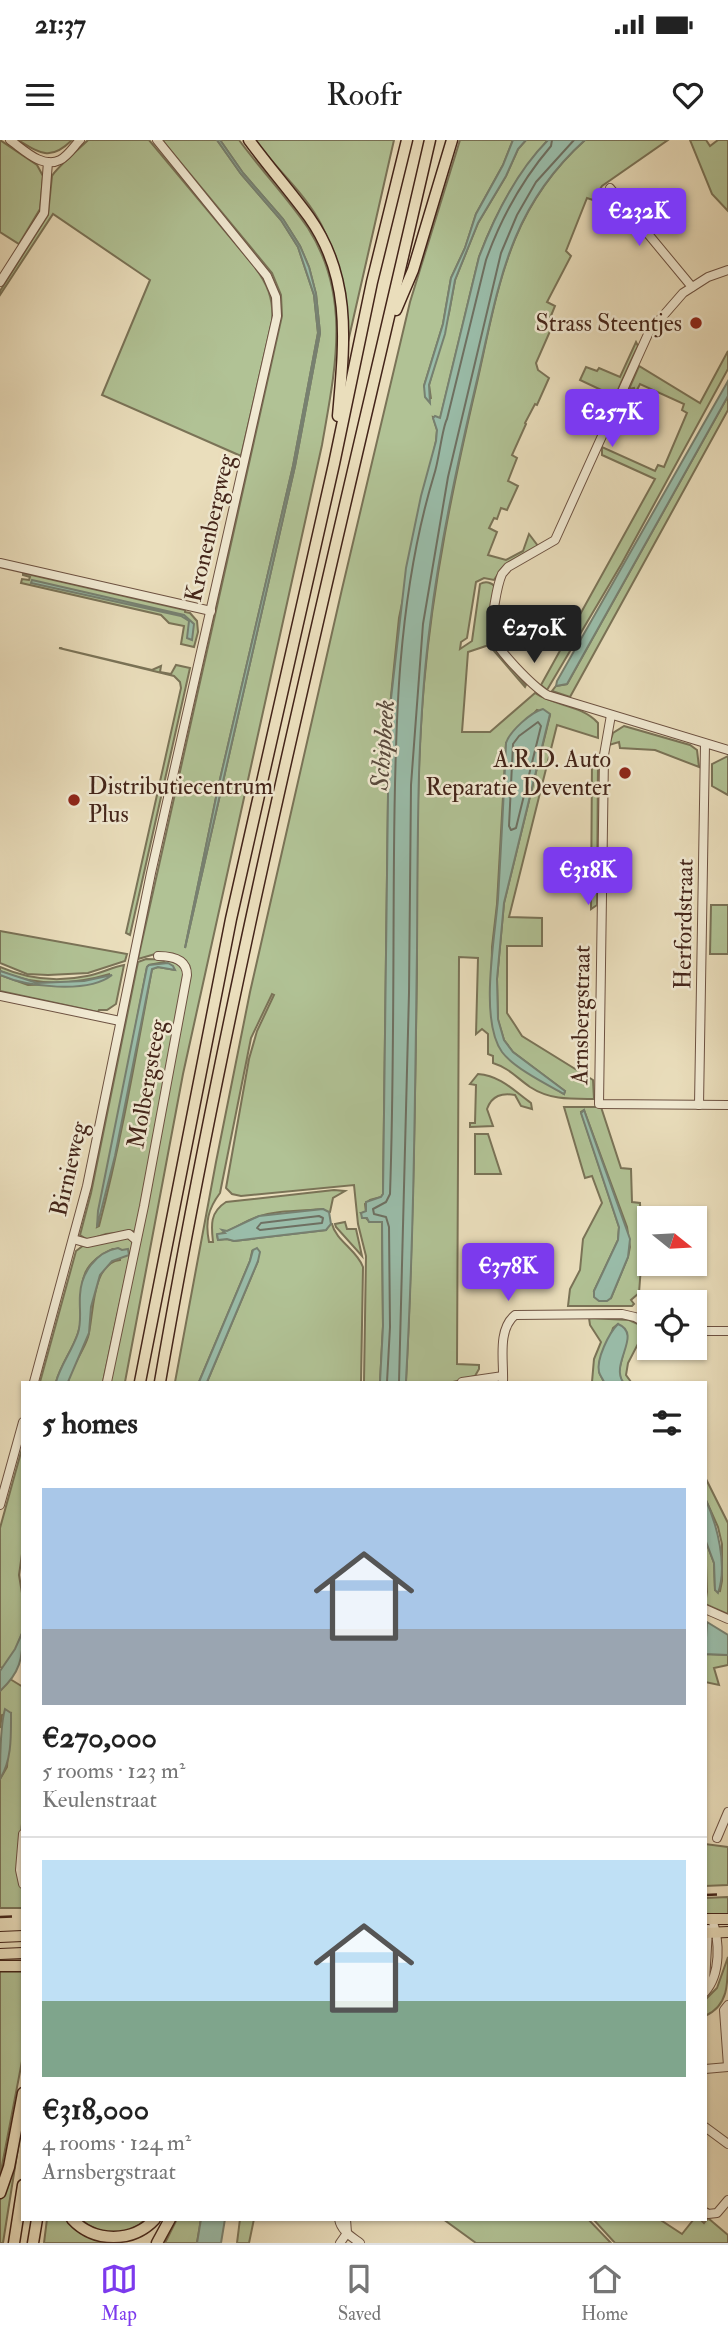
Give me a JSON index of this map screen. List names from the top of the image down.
{
  "streets": {
    "street": [
      "Kronenbergweg",
      "Herfordstraat",
      "Arnsbergstraat",
      "Molbergsteeg",
      "Birnieweg"
    ]
  },
  "crossings": [
    ["Kronenbergweg", "Birnieweg"],
    ["Herfordstraat", "Arnsbergstraat"]
  ],
  "water": ["Schipbeek"],
  "places": ["Strass Steentjes", "A.R.D. Auto Reparatie Deventer", "Distributiecentrum Plus"],
  "north": "right",
  "page": {
    "status": "21:37",
    "header": "Roofr",
    "price": [
      "€232K",
      "€257K",
      "€270K",
      "€318K",
      "€378K"
    ],
    "heading": "5 homes",
    "list": [
      {
        "name": "€270,000",
        "note": "5 rooms · 123 m² · Keulenstraat"
      },
      {
        "name": "€318,000",
        "note": "4 rooms · 124 m² · Arnsbergstraat"
      }
    ],
    "tabs": ["Map", "Saved", "Home"]
  }
}
